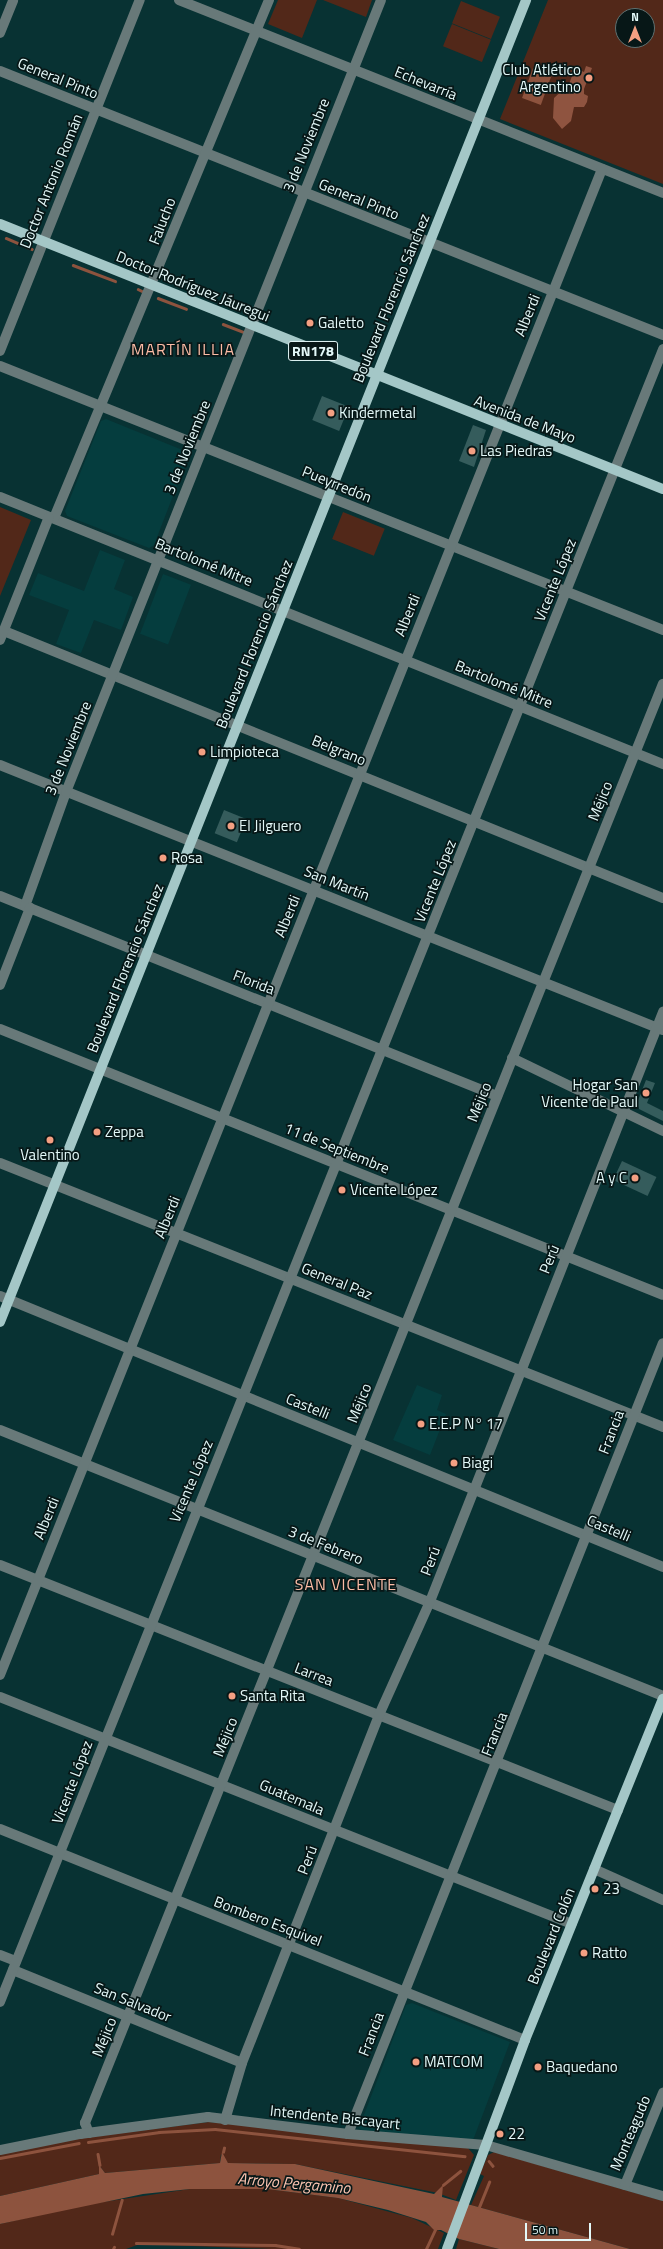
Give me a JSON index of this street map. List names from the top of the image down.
{
  "streets": {
    "main road": [
      "Doctor Rodríguez Jáuregui",
      "Boulevard Florencio Sánchez",
      "RN178",
      "Avenida de Mayo",
      "Boulevard Colón"
    ],
    "street": [
      "General Pinto",
      "Echevarría",
      "3 de Noviembre",
      "Doctor Antonio Román",
      "Falucho",
      "Alberdi",
      "Pueyrredón",
      "Bartolomé Mitre",
      "Vicente López",
      "Belgrano",
      "Méjico",
      "San Martín",
      "Florida",
      "11 de Septiembre",
      "Perú",
      "General Paz",
      "Castelli",
      "Francia",
      "3 de Febrero",
      "Larrea",
      "Guatemala",
      "Bombero Esquivel",
      "San Salvador",
      "Intendente Biscayart",
      "Monteagudo"
    ]
  },
  "crossings": [
    ["General Pinto", "3 de Noviembre"],
    ["General Pinto", "Doctor Antonio Román"],
    ["General Pinto", "Falucho"],
    ["General Pinto", "Boulevard Florencio Sánchez"],
    ["General Pinto", "Alberdi"],
    ["Echevarría", "3 de Noviembre"],
    ["Echevarría", "Falucho"],
    ["Echevarría", "Boulevard Florencio Sánchez"],
    ["Echevarría", "Alberdi"],
    ["3 de Noviembre", "Doctor Rodríguez Jáuregui"],
    ["3 de Noviembre", "Pueyrredón"],
    ["3 de Noviembre", "Bartolomé Mitre"],
    ["3 de Noviembre", "Belgrano"],
    ["3 de Noviembre", "San Martín"],
    ["3 de Noviembre", "Florida"],
    ["Doctor Antonio Román", "Doctor Rodríguez Jáuregui"],
    ["Falucho", "Doctor Rodríguez Jáuregui"],
    ["Falucho", "Pueyrredón"],
    ["Falucho", "Bartolomé Mitre"],
    ["Falucho", "Belgrano"],
    ["Doctor Rodríguez Jáuregui", "Boulevard Florencio Sánchez"],
    ["Doctor Rodríguez Jáuregui", "Avenida de Mayo"],
    ["Boulevard Florencio Sánchez", "Avenida de Mayo"],
    ["Boulevard Florencio Sánchez", "Pueyrredón"],
    ["Boulevard Florencio Sánchez", "Bartolomé Mitre"],
    ["Boulevard Florencio Sánchez", "Belgrano"],
    ["Boulevard Florencio Sánchez", "San Martín"],
    ["Boulevard Florencio Sánchez", "Florida"],
    ["Boulevard Florencio Sánchez", "11 de Septiembre"],
    ["Boulevard Florencio Sánchez", "General Paz"],
    ["Boulevard Florencio Sánchez", "Castelli"],
    ["Alberdi", "Avenida de Mayo"],
    ["Alberdi", "Pueyrredón"],
    ["Alberdi", "Bartolomé Mitre"],
    ["Alberdi", "Belgrano"],
    ["Alberdi", "San Martín"],
    ["Alberdi", "Florida"],
    ["Alberdi", "11 de Septiembre"],
    ["Alberdi", "General Paz"],
    ["Alberdi", "Castelli"],
    ["Alberdi", "3 de Febrero"],
    ["Alberdi", "Larrea"],
    ["Avenida de Mayo", "Vicente López"],
    ["Pueyrredón", "Vicente López"],
    ["Bartolomé Mitre", "Vicente López"],
    ["Bartolomé Mitre", "Méjico"],
    ["Vicente López", "Belgrano"],
    ["Vicente López", "San Martín"],
    ["Vicente López", "Florida"],
    ["Vicente López", "11 de Septiembre"],
    ["Vicente López", "General Paz"],
    ["Vicente López", "Castelli"],
    ["Vicente López", "3 de Febrero"],
    ["Vicente López", "Larrea"],
    ["Vicente López", "Guatemala"],
    ["Vicente López", "Bombero Esquivel"],
    ["Vicente López", "San Salvador"],
    ["Belgrano", "Méjico"],
    ["Méjico", "San Martín"],
    ["Méjico", "Florida"],
    ["Méjico", "11 de Septiembre"],
    ["Méjico", "General Paz"],
    ["Méjico", "Castelli"],
    ["Méjico", "3 de Febrero"],
    ["Méjico", "Larrea"],
    ["Méjico", "Guatemala"],
    ["Méjico", "Bombero Esquivel"],
    ["Méjico", "San Salvador"],
    ["Méjico", "Intendente Biscayart"],
    ["San Martín", "Perú"],
    ["11 de Septiembre", "Perú"],
    ["Perú", "General Paz"],
    ["Perú", "Castelli"],
    ["Perú", "3 de Febrero"],
    ["Perú", "Larrea"],
    ["Perú", "Guatemala"],
    ["Perú", "Bombero Esquivel"],
    ["Perú", "San Salvador"],
    ["Perú", "Intendente Biscayart"],
    ["General Paz", "Francia"],
    ["Castelli", "Francia"],
    ["Francia", "3 de Febrero"],
    ["Francia", "Larrea"],
    ["Francia", "Guatemala"],
    ["Francia", "Bombero Esquivel"],
    ["Francia", "Intendente Biscayart"],
    ["3 de Febrero", "Boulevard Colón"],
    ["Larrea", "Boulevard Colón"],
    ["Guatemala", "Boulevard Colón"],
    ["Bombero Esquivel", "Boulevard Colón"],
    ["Boulevard Colón", "Intendente Biscayart"],
    ["Intendente Biscayart", "Monteagudo"]
  ],
  "districts": ["MARTÍN ILLIA", "SAN VICENTE"],
  "water": ["Arroyo Pergamino"],
  "places": [
    "Club Atlético Argentino",
    "Galetto",
    "Kindermetal",
    "Las Piedras",
    "Limpioteca",
    "El Jilguero",
    "Rosa",
    "Hogar San Vicente de Paul",
    "Zeppa",
    "Valentino",
    "A y C",
    "Vicente López",
    "E.E.P N° 17",
    "Biagi",
    "Santa Rita",
    "23",
    "Ratto",
    "MATCOM",
    "Baquedano",
    "22"
  ],
  "scale_bar": "50 m",
  "north": "top"
}
